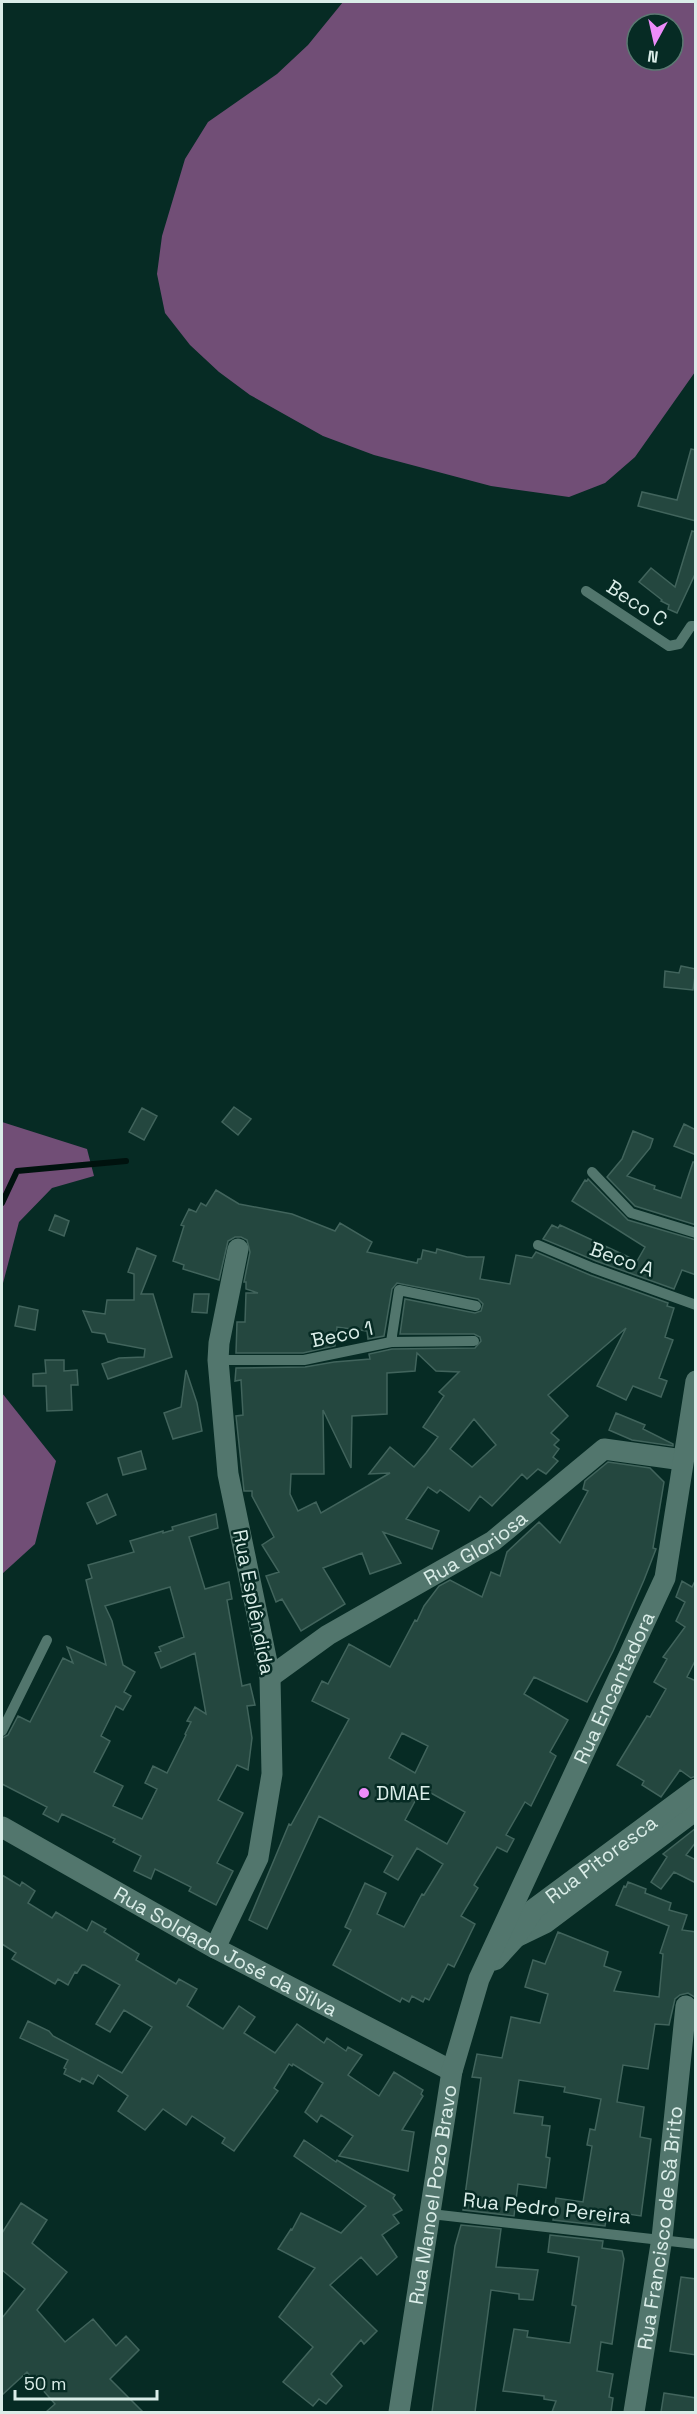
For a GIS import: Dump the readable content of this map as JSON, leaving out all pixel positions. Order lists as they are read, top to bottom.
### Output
{
  "streets": {
    "street": [
      "Rua Gloriosa",
      "Rua Esplêndida",
      "Rua Encantadora",
      "Rua Pitoresca",
      "Rua Soldado José da Silva",
      "Rua Manoel Pozo Bravo",
      "Rua Francisco de Sá Brito"
    ],
    "lane": [
      "Beco C",
      "Beco A",
      "Beco 1",
      "Rua Pedro Pereira"
    ]
  },
  "crossings": [
    ["Beco 1", "Rua Esplêndida"],
    ["Rua Gloriosa", "Rua Esplêndida"],
    ["Rua Gloriosa", "Rua Encantadora"],
    ["Rua Esplêndida", "Rua Soldado José da Silva"],
    ["Rua Encantadora", "Rua Pitoresca"],
    ["Rua Encantadora", "Rua Manoel Pozo Bravo"],
    ["Rua Pitoresca", "Rua Manoel Pozo Bravo"],
    ["Rua Soldado José da Silva", "Rua Manoel Pozo Bravo"],
    ["Rua Manoel Pozo Bravo", "Rua Pedro Pereira"],
    ["Rua Pedro Pereira", "Rua Francisco de Sá Brito"]
  ],
  "places": ["DMAE"],
  "scale_bar": "50 m",
  "north": "bottom"
}
